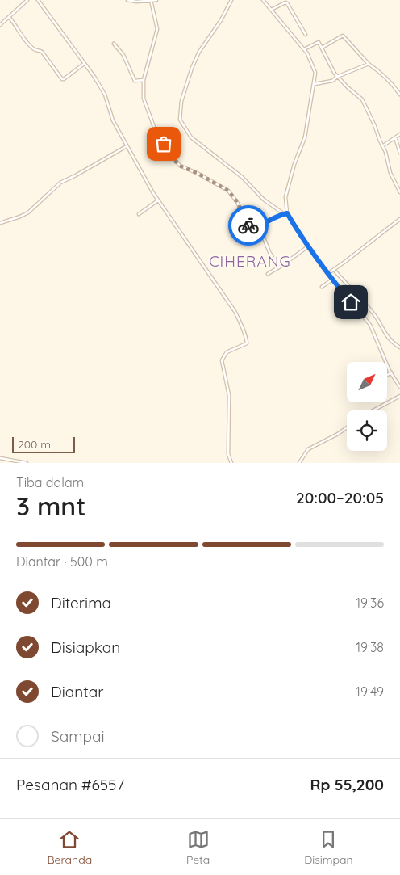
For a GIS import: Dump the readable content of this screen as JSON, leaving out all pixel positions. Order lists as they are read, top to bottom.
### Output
{
  "districts": ["CIHERANG"],
  "scale_bar": "200 m",
  "north": "top right",
  "page": {
    "scale": "200 m",
    "heading": ["3 mnt", "Tiba dalam", "20:00–20:05"],
    "panel": ["Pesanan #6557", "Rp 55,200"],
    "bar": "Diantar · 500 m",
    "list": [
      ["Diterima", "19:36"],
      ["Disiapkan", "19:38"],
      ["Diantar", "19:49"],
      "Sampai"
    ],
    "tabs": ["Beranda", "Peta", "Disimpan"]
  }
}
